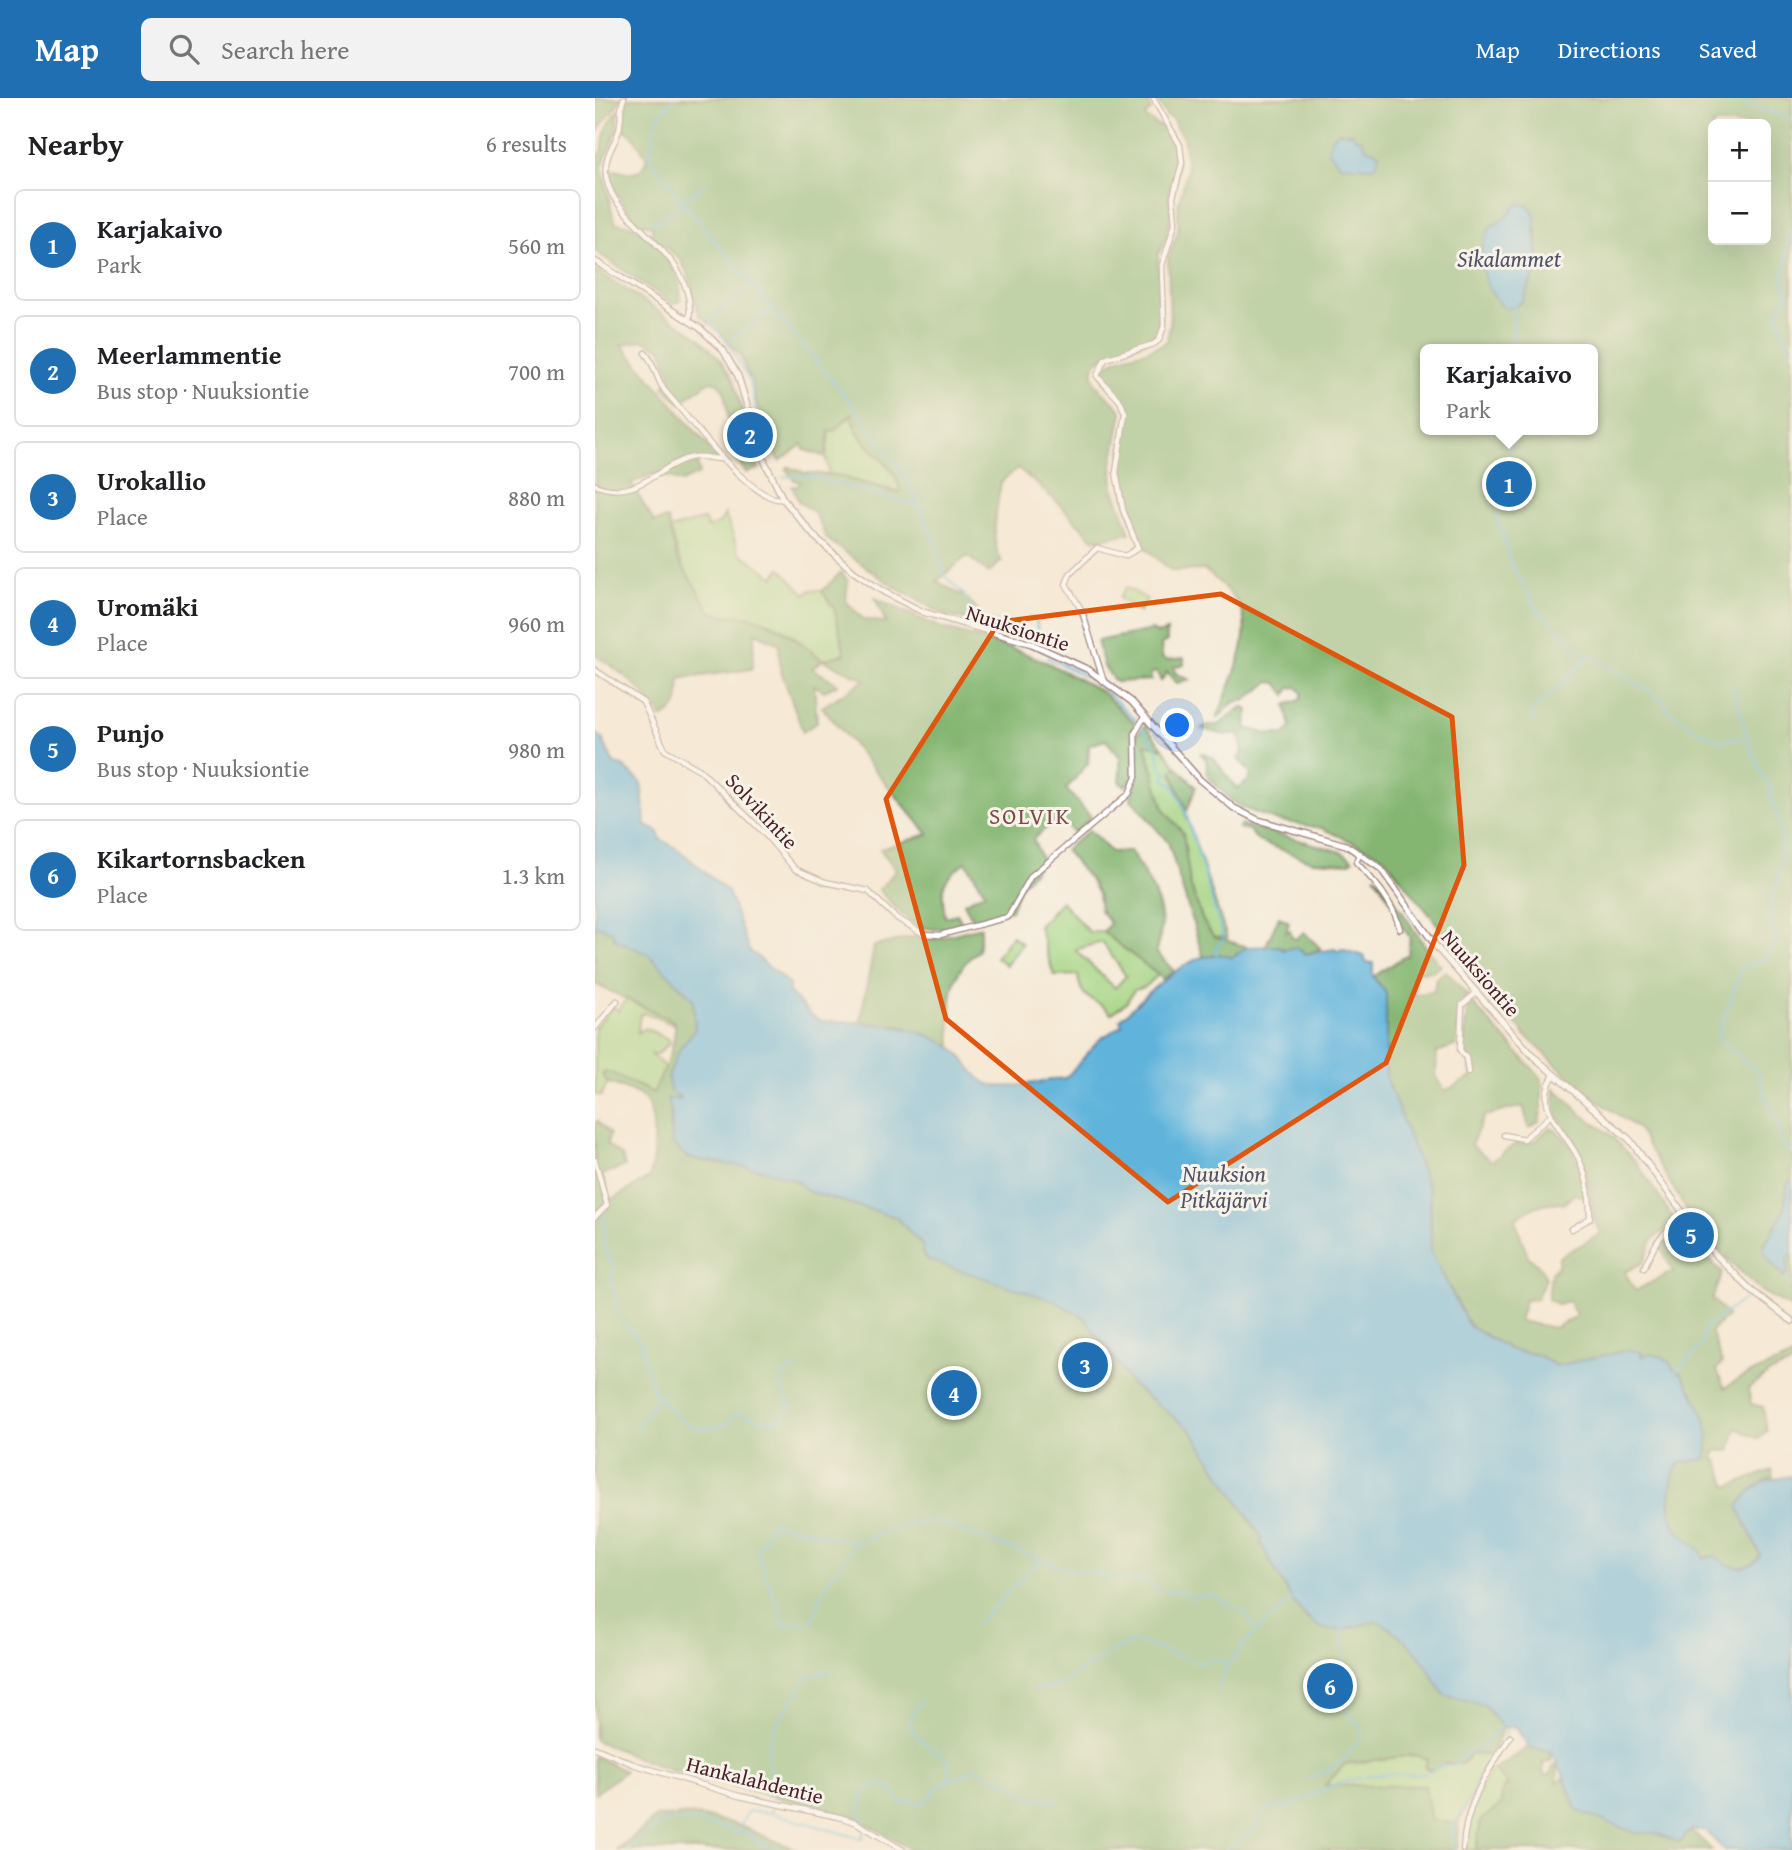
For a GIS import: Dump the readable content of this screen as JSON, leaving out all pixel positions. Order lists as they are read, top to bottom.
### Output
{
  "streets": {
    "street": ["Nuuksiontie", "Solvikintie", "Hankalahdentie"]
  },
  "crossings": [
    ["Nuuksiontie", "Solvikintie"]
  ],
  "districts": ["SOLVIK"],
  "water": ["Sikalammet", "Nuuksion Pitkäjärvi"],
  "page": {
    "header": "Map",
    "search": "Search here",
    "nav": ["Map", "Directions", "Saved"],
    "heading": ["Nearby", "6 results"],
    "map_buttons": ["+", "−"],
    "list": [
      {
        "mark": "1",
        "name": "Karjakaivo",
        "note": "Park",
        "value": "560 m"
      },
      {
        "mark": "2",
        "name": "Meerlammentie",
        "note": "Bus stop · Nuuksiontie",
        "value": "700 m"
      },
      {
        "mark": "3",
        "name": "Urokallio",
        "note": "Place",
        "value": "880 m"
      },
      {
        "mark": "4",
        "name": "Uromäki",
        "note": "Place",
        "value": "960 m"
      },
      {
        "mark": "5",
        "name": "Punjo",
        "note": "Bus stop · Nuuksiontie",
        "value": "980 m"
      },
      {
        "mark": "6",
        "name": "Kikartornsbacken",
        "note": "Place",
        "value": "1.3 km"
      }
    ],
    "popup": ["Karjakaivo", "Park"],
    "pins": [
      "2",
      "1",
      "5",
      "3",
      "4",
      "6"
    ]
  }
}
